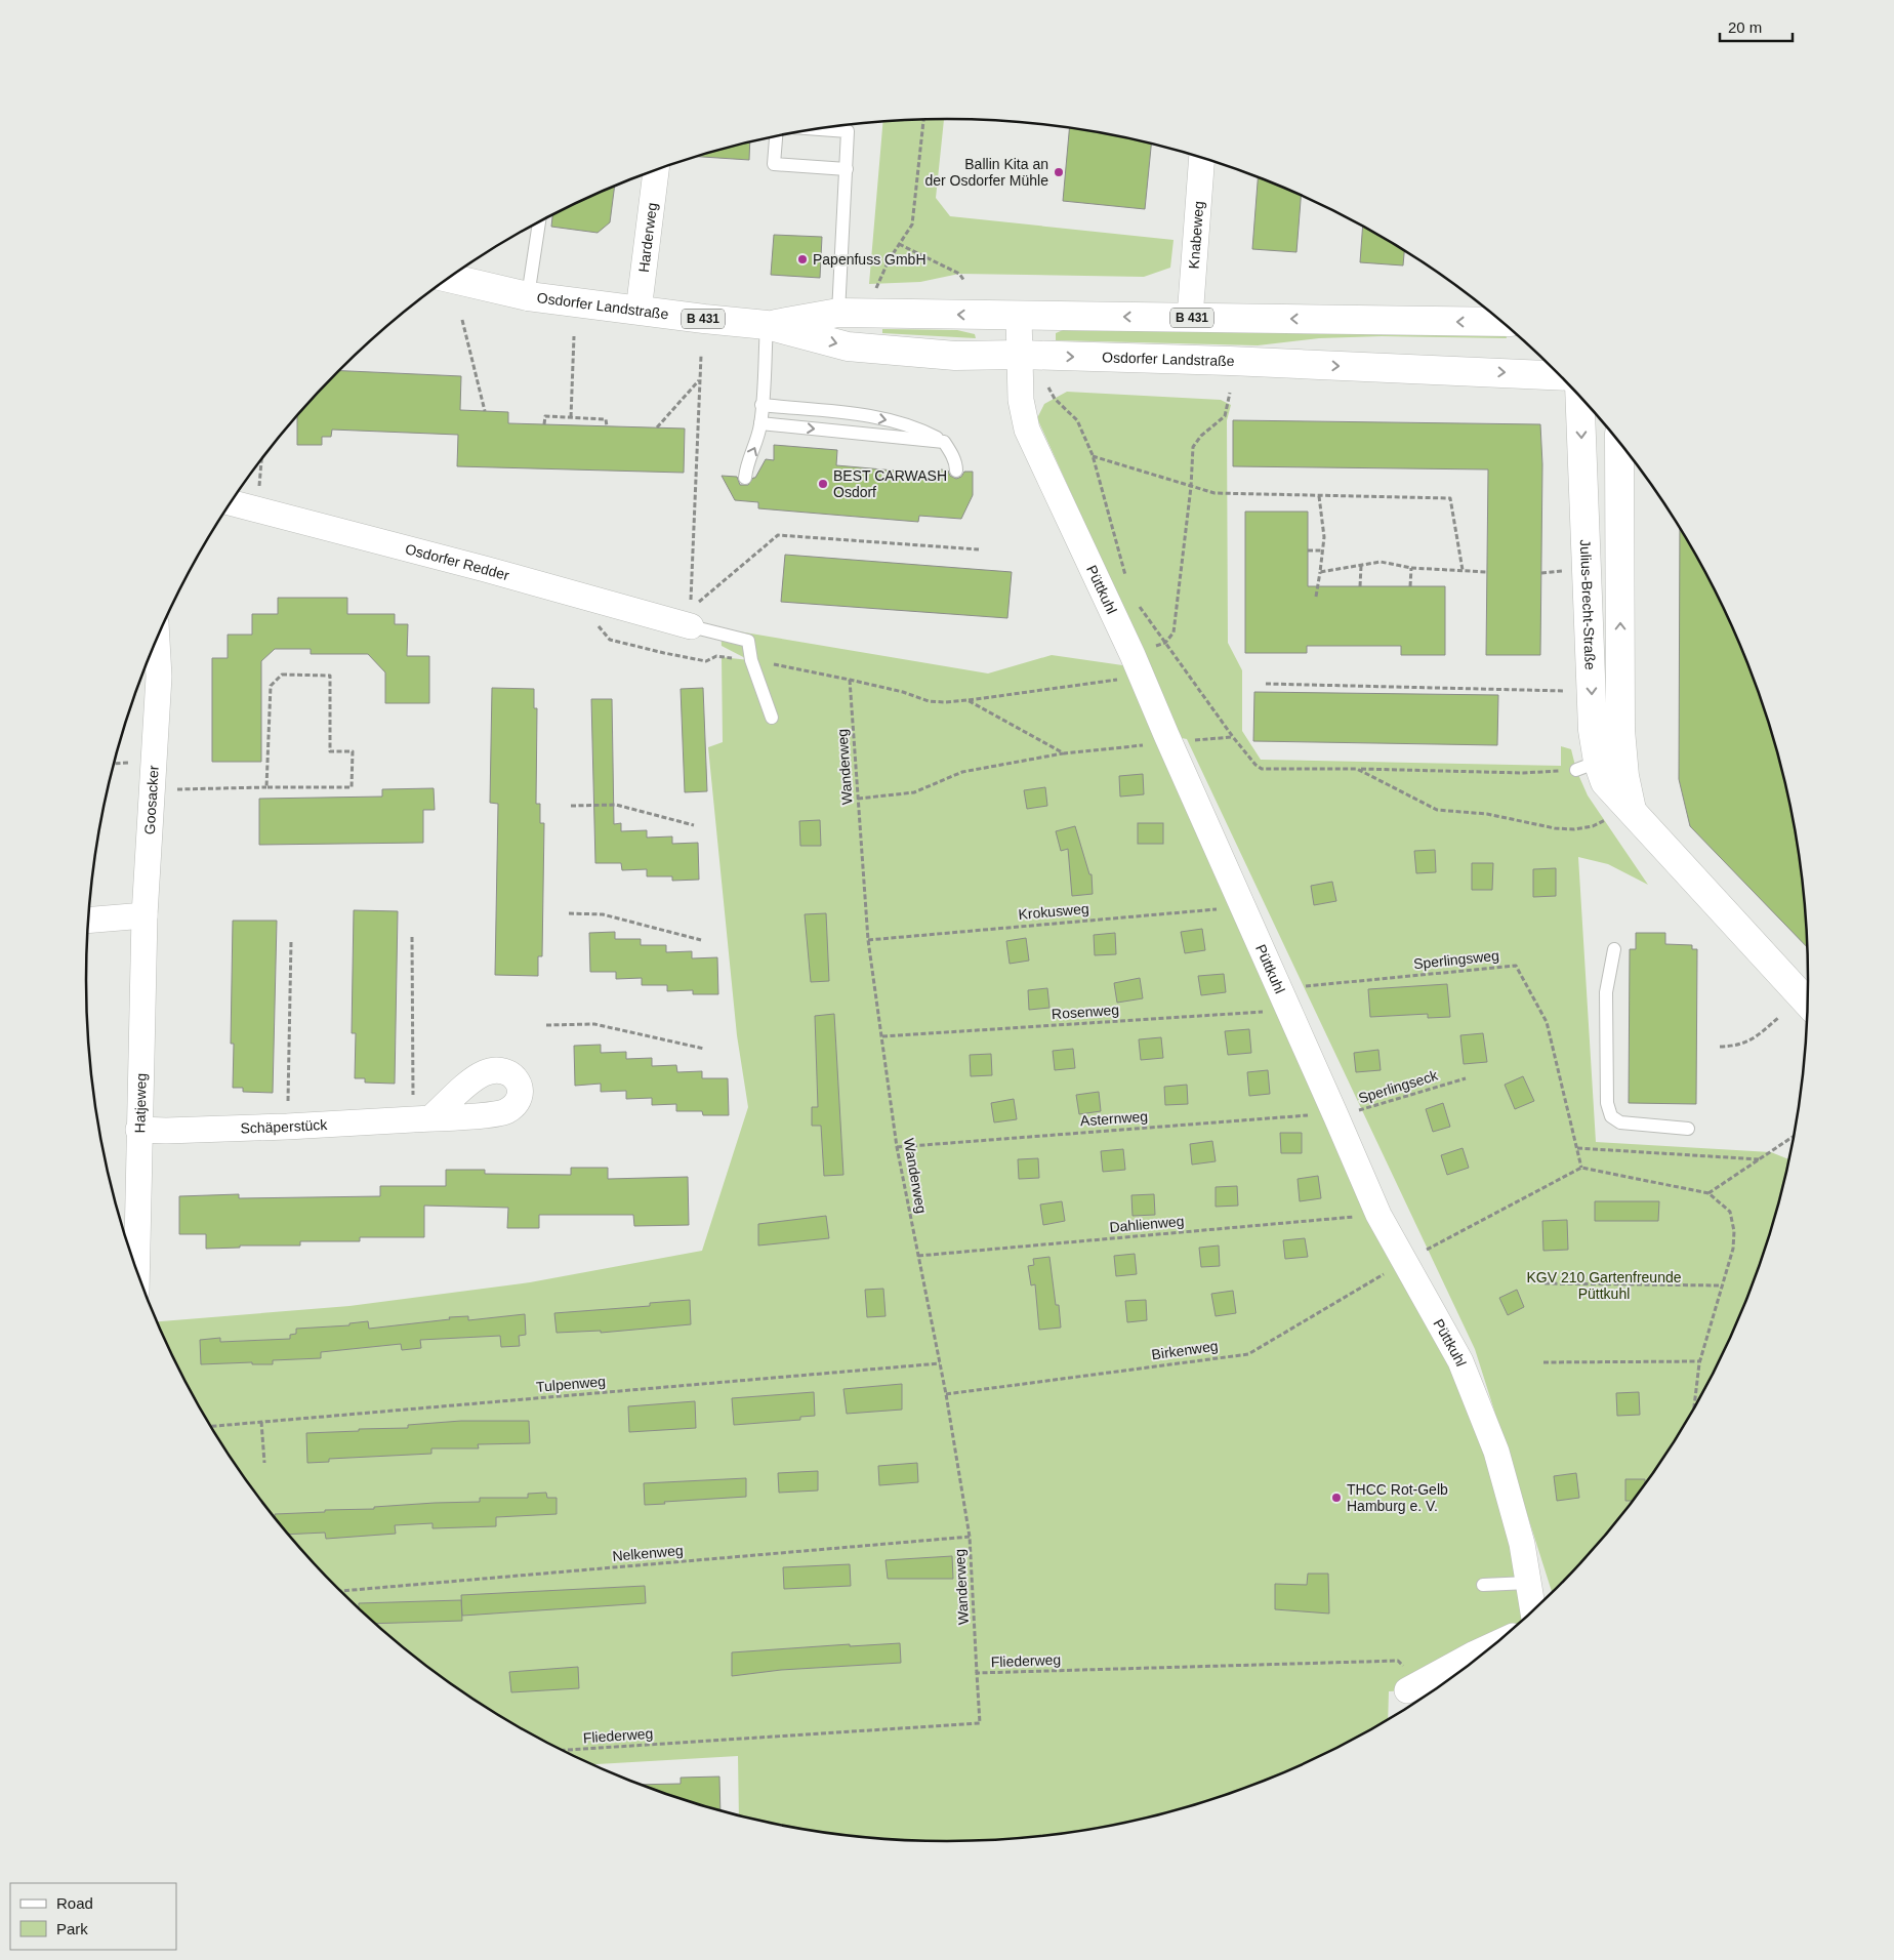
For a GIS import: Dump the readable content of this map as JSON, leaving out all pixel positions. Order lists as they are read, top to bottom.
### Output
{
  "streets": {
    "main road": ["Osdorfer Landstraße", "B 431", "Julius-Brecht-Straße"],
    "street": [
      "Knabeweg",
      "Harderweg",
      "Osdorfer Redder",
      "Püttkuhl",
      "Goosacker",
      "Hatjeweg",
      "Schäperstück"
    ],
    "path": [
      "Wanderweg",
      "Krokusweg",
      "Sperlingsweg",
      "Rosenweg",
      "Sperlingseck",
      "Asternweg",
      "Dahlienweg",
      "Birkenweg",
      "Tulpenweg",
      "Nelkenweg",
      "Fliederweg"
    ]
  },
  "crossings": [
    ["Knabeweg", "Osdorfer Landstraße"],
    ["Harderweg", "Osdorfer Landstraße"],
    ["Osdorfer Landstraße", "Püttkuhl"],
    ["Püttkuhl", "Krokusweg"],
    ["Püttkuhl", "Sperlingsweg"],
    ["Püttkuhl", "Rosenweg"],
    ["Püttkuhl", "Sperlingseck"],
    ["Püttkuhl", "Asternweg"],
    ["Püttkuhl", "Dahlienweg"],
    ["Püttkuhl", "Birkenweg"],
    ["Wanderweg", "Krokusweg"],
    ["Wanderweg", "Rosenweg"],
    ["Wanderweg", "Asternweg"],
    ["Wanderweg", "Dahlienweg"],
    ["Wanderweg", "Birkenweg"],
    ["Wanderweg", "Tulpenweg"],
    ["Wanderweg", "Nelkenweg"],
    ["Wanderweg", "Fliederweg"],
    ["Goosacker", "Hatjeweg"],
    ["Sperlingsweg", "Rosenweg"],
    ["Sperlingsweg", "Birkenweg"],
    ["Sperlingseck", "Asternweg"],
    ["Hatjeweg", "Schäperstück"]
  ],
  "parks": ["KGV 210 Gartenfreunde Püttkuhl"],
  "places": [
    "Ballin Kita an der Osdorfer Mühle",
    "Papenfuss GmbH",
    "BEST CARWASH Osdorf",
    "THCC Rot-Gelb Hamburg e. V."
  ],
  "legend": ["Road", "Park"],
  "scale_bar": "20 m"
}
